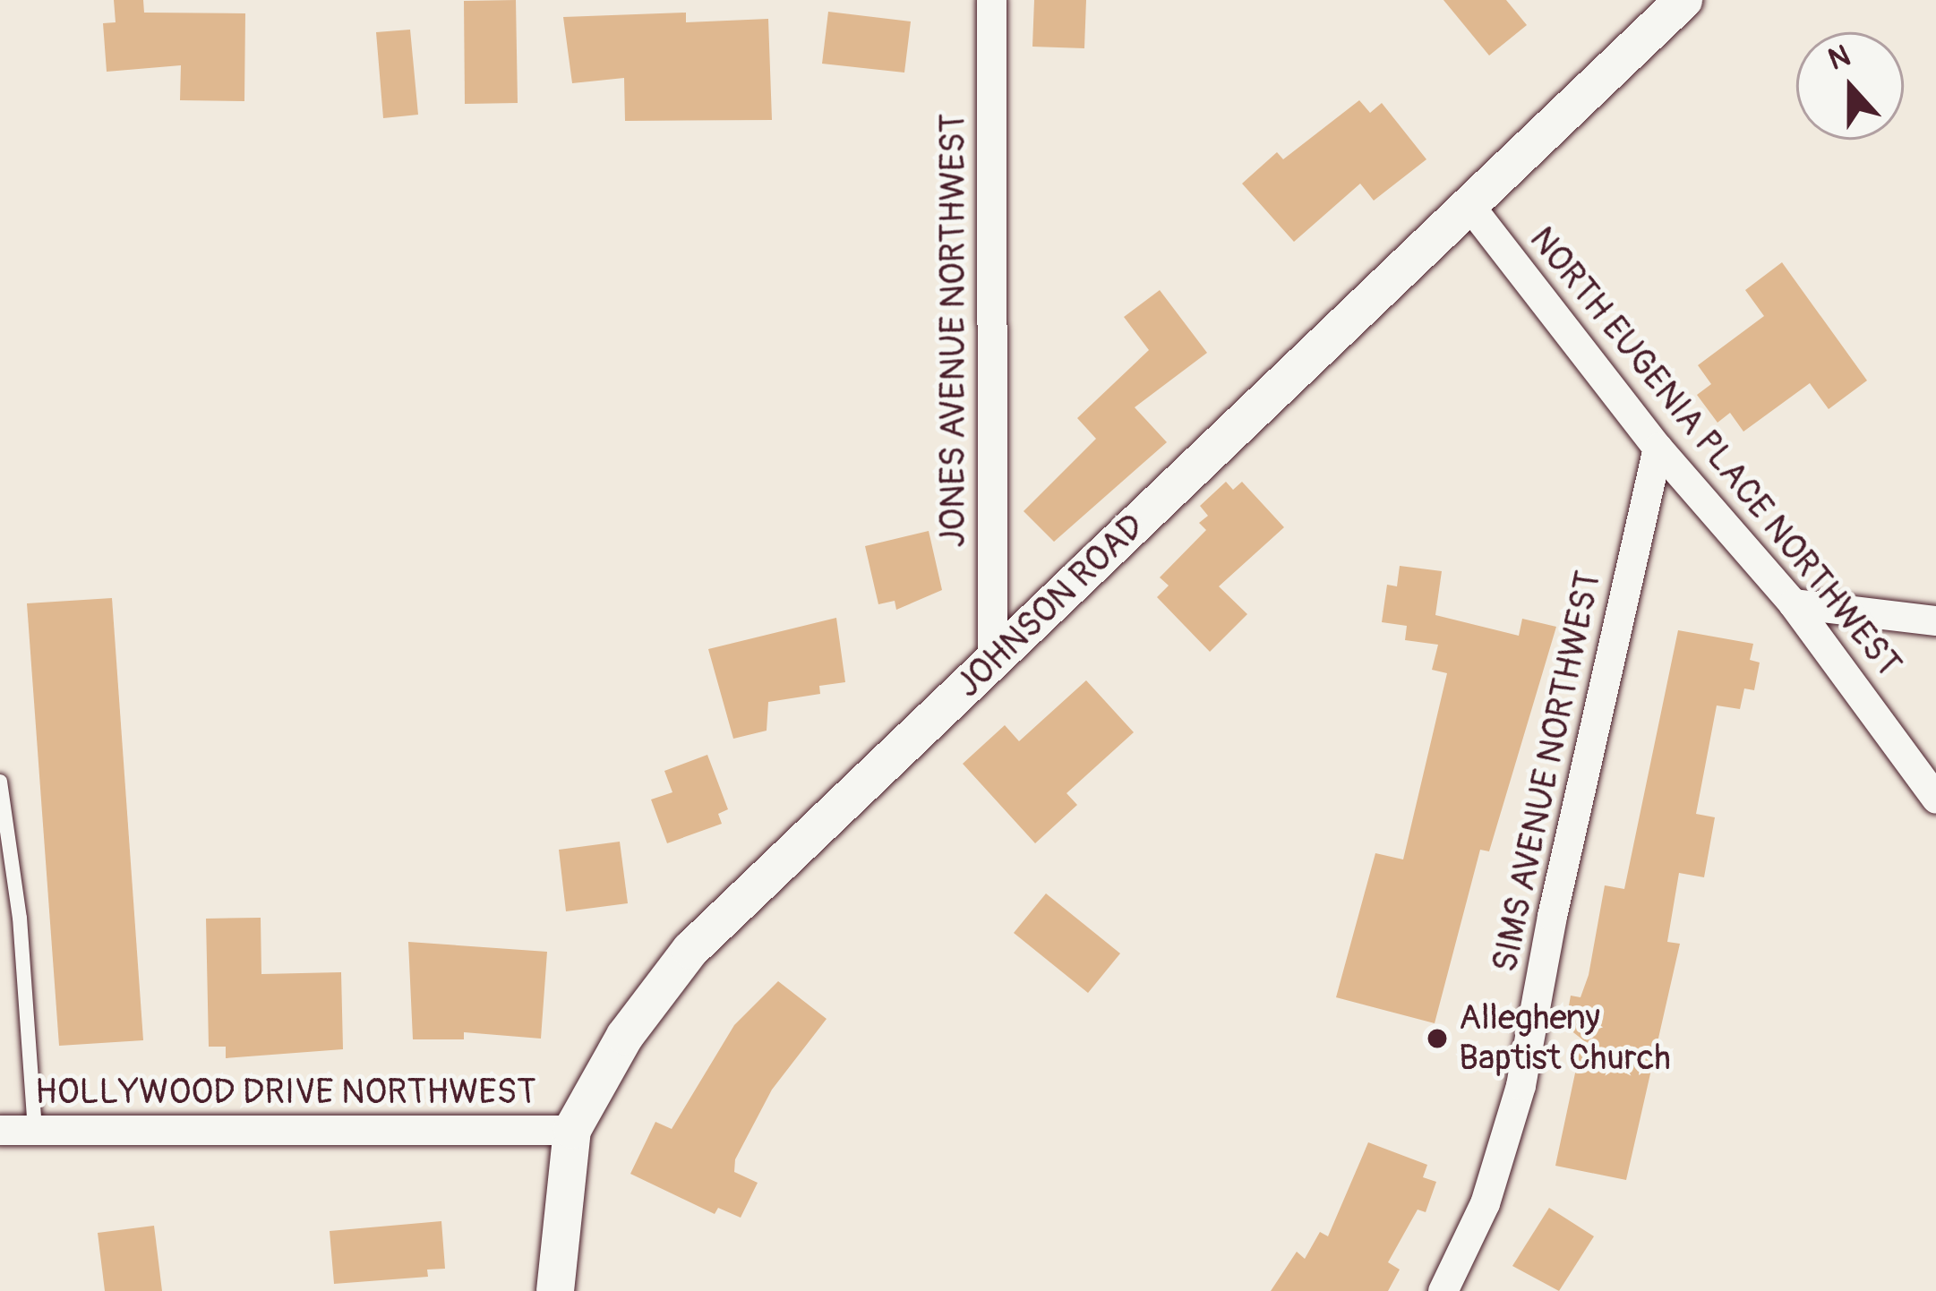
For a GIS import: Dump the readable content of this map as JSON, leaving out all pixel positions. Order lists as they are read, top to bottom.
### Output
{
  "streets": {
    "street": [
      "JONES AVENUE NORTHWEST",
      "NORTH EUGENIA PLACE NORTHWEST",
      "JOHNSON ROAD",
      "SIMS AVENUE NORTHWEST",
      "HOLLYWOOD DRIVE NORTHWEST"
    ]
  },
  "crossings": [
    ["JONES AVENUE NORTHWEST", "JOHNSON ROAD"],
    ["NORTH EUGENIA PLACE NORTHWEST", "JOHNSON ROAD"],
    ["NORTH EUGENIA PLACE NORTHWEST", "SIMS AVENUE NORTHWEST"],
    ["JOHNSON ROAD", "HOLLYWOOD DRIVE NORTHWEST"]
  ],
  "places": ["Allegheny Baptist Church"],
  "north": "top"
}
